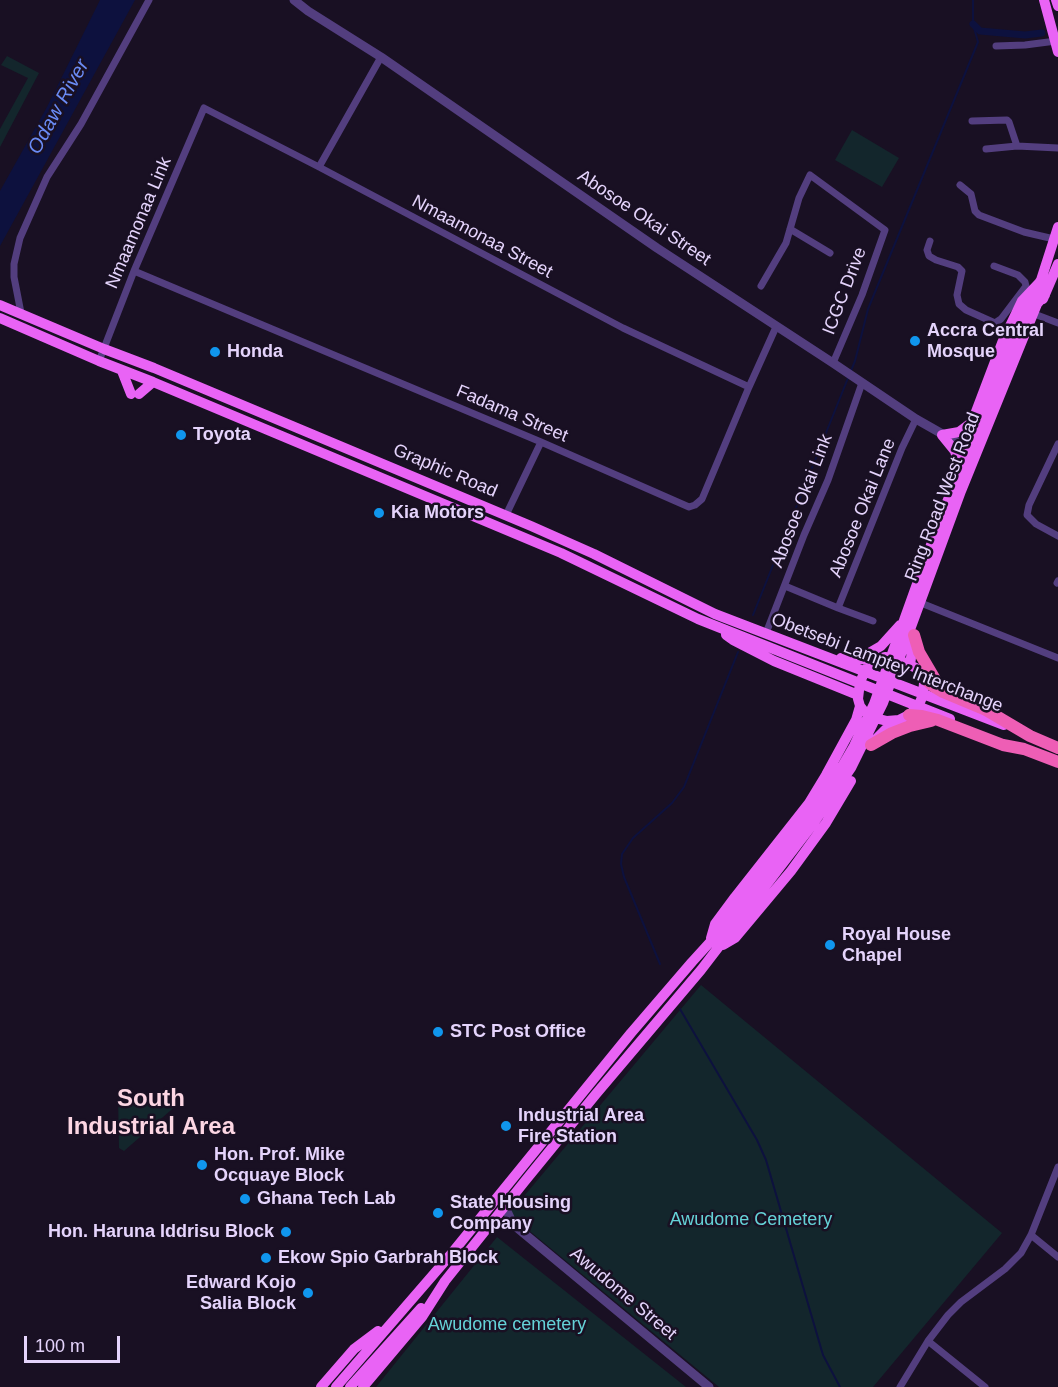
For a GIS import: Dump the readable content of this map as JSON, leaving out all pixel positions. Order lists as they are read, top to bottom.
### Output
{
  "streets": {
    "main road": ["Graphic Road", "Ring Road West Road", "Obetsebi Lamptey Interchange"],
    "street": [
      "Abosoe Okai Street",
      "Nmaamonaa Link",
      "Nmaamonaa Street",
      "ICGC Drive",
      "Fadama Street",
      "Abosoe Okai Link",
      "Abosoe Okai Lane",
      "Awudome Street"
    ]
  },
  "crossings": [
    ["Abosoe Okai Street", "ICGC Drive"],
    ["Abosoe Okai Street", "Fadama Street"],
    ["Abosoe Okai Street", "Ring Road West Road"],
    ["Abosoe Okai Street", "Abosoe Okai Link"],
    ["Abosoe Okai Street", "Abosoe Okai Lane"],
    ["Nmaamonaa Link", "Nmaamonaa Street"],
    ["Nmaamonaa Link", "Fadama Street"],
    ["Nmaamonaa Link", "Graphic Road"],
    ["Nmaamonaa Street", "Fadama Street"],
    ["Graphic Road", "Ring Road West Road"],
    ["Graphic Road", "Abosoe Okai Link"],
    ["Graphic Road", "Obetsebi Lamptey Interchange"]
  ],
  "districts": ["South Industrial Area"],
  "water": ["Odaw River"],
  "parks": ["Awudome Cemetery", "Awudome cemetery"],
  "places": [
    "Accra Central Mosque",
    "Honda",
    "Toyota",
    "Kia Motors",
    "Royal House Chapel",
    "STC Post Office",
    "Industrial Area Fire Station",
    "Hon. Prof. Mike Ocquaye Block",
    "Ghana Tech Lab",
    "State Housing Company",
    "Hon. Haruna Iddrisu Block",
    "Ekow Spio Garbrah Block",
    "Edward Kojo Salia Block"
  ],
  "scale_bar": "100 m"
}
